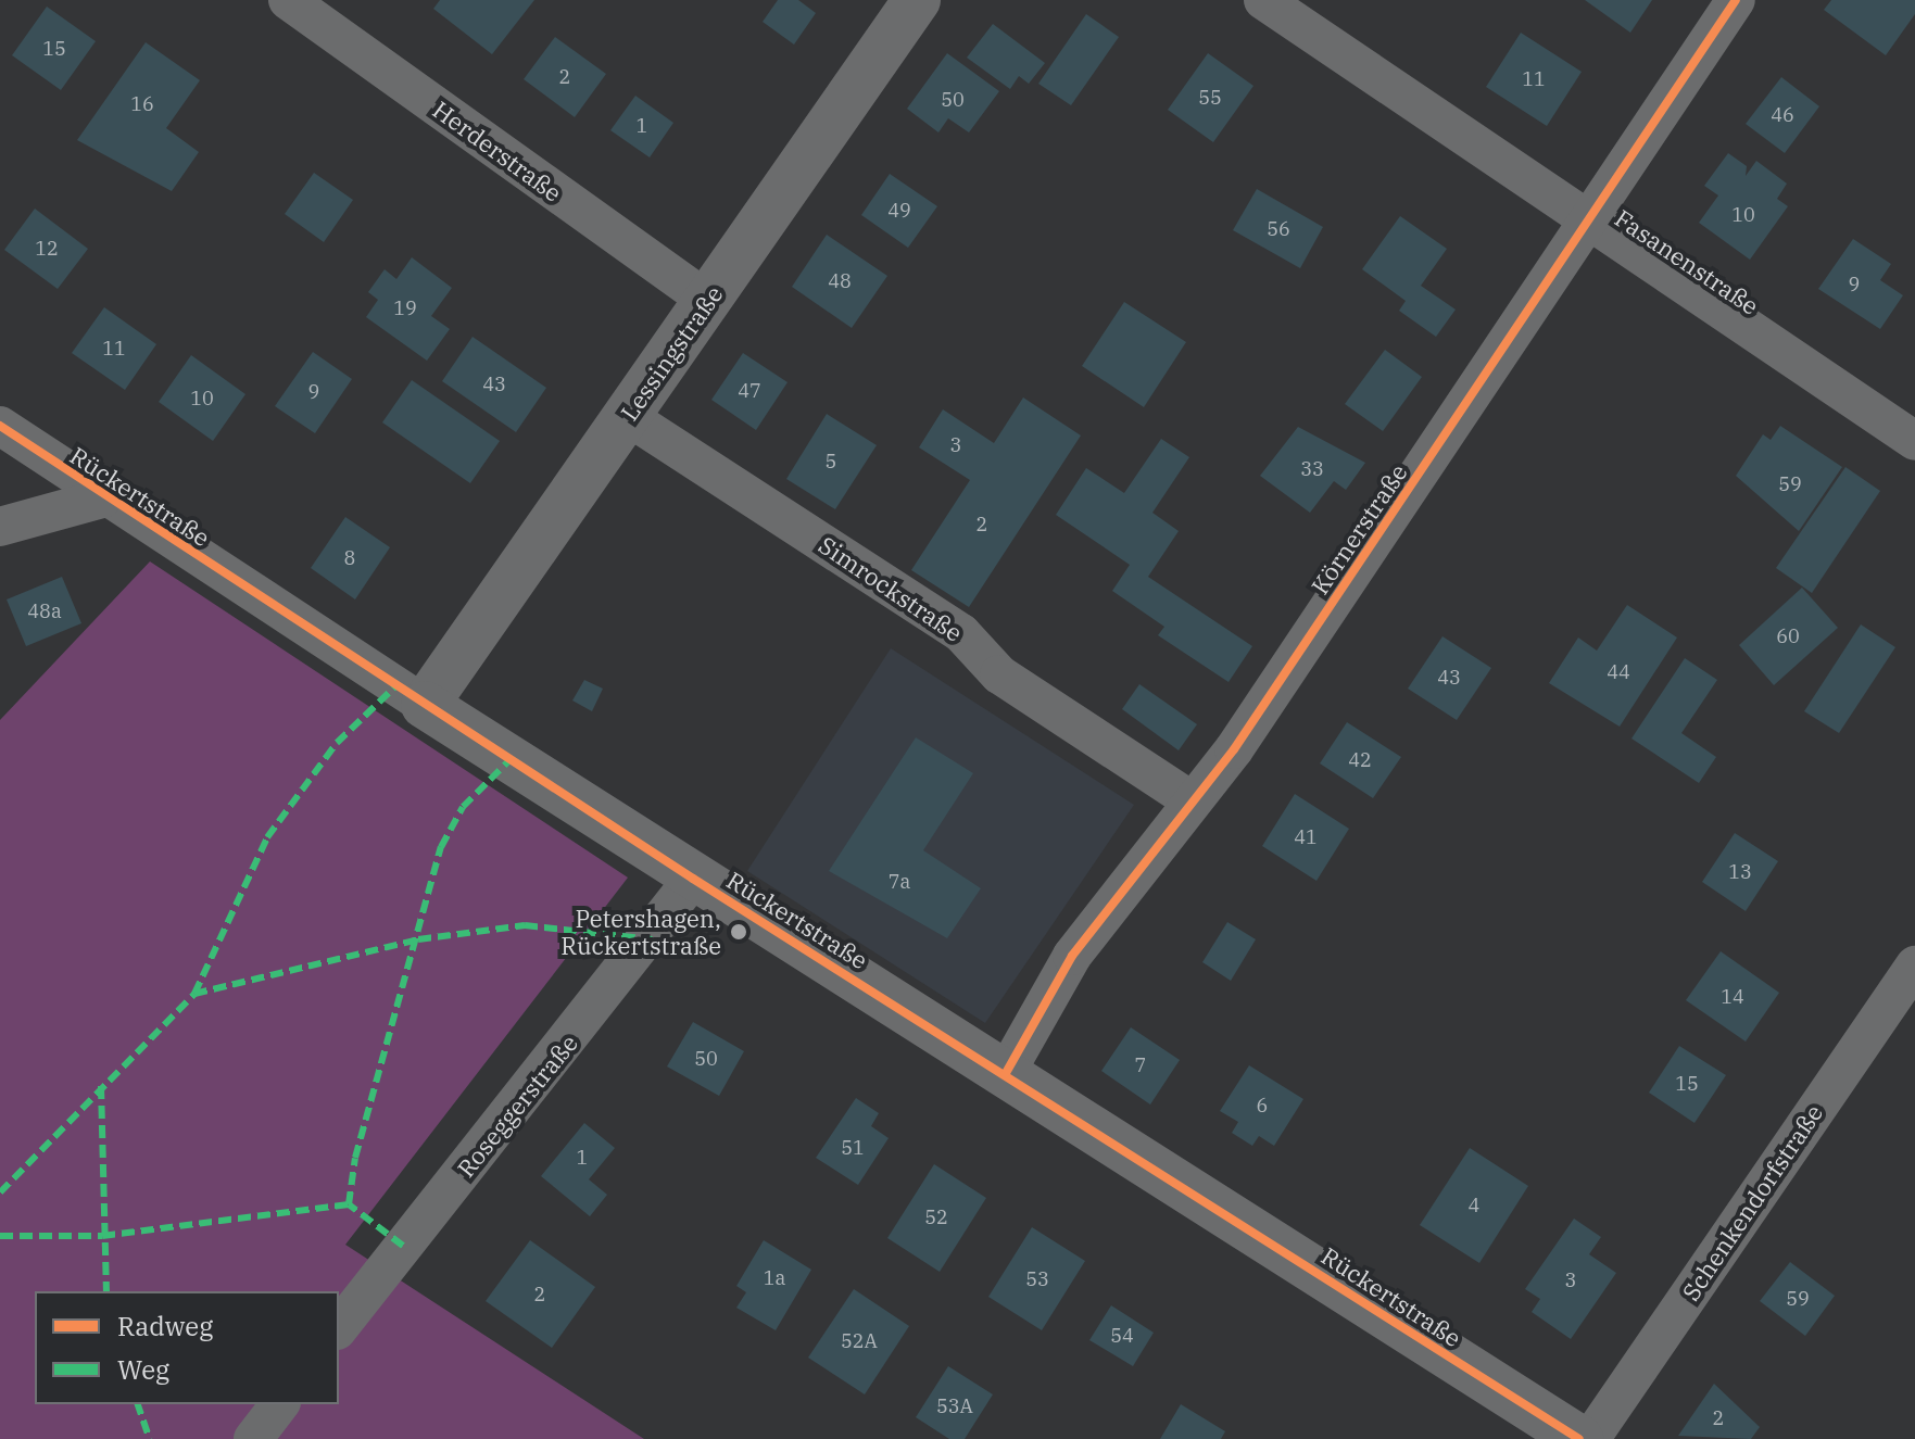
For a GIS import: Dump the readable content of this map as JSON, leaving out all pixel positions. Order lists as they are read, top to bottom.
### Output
{
  "streets": {
    "street": [
      "Herderstraße",
      "Fasanenstraße",
      "Lessingstraße",
      "Rückertstraße",
      "Körnerstraße",
      "Simrockstraße",
      "Roseggerstraße",
      "Schenkendorfstraße"
    ]
  },
  "crossings": [
    ["Herderstraße", "Lessingstraße"],
    ["Fasanenstraße", "Körnerstraße"],
    ["Lessingstraße", "Rückertstraße"],
    ["Lessingstraße", "Simrockstraße"],
    ["Rückertstraße", "Körnerstraße"],
    ["Rückertstraße", "Roseggerstraße"],
    ["Körnerstraße", "Simrockstraße"]
  ],
  "places": ["Petershagen, Rückertstraße"],
  "house_numbers": [
    "15",
    "2",
    "11",
    "55",
    "50",
    "16",
    "46",
    "1",
    "49",
    "10",
    "56",
    "12",
    "48",
    "9",
    "19",
    "11",
    "43",
    "47",
    "9",
    "10",
    "3",
    "5",
    "33",
    "59",
    "2",
    "8",
    "48a",
    "60",
    "44",
    "43",
    "42",
    "41",
    "13",
    "7a",
    "14",
    "50",
    "7",
    "15",
    "6",
    "51",
    "1",
    "4",
    "52",
    "1a",
    "53",
    "3",
    "2",
    "59",
    "54",
    "52A",
    "53A",
    "2"
  ],
  "legend": ["Radweg", "Weg"]
}
